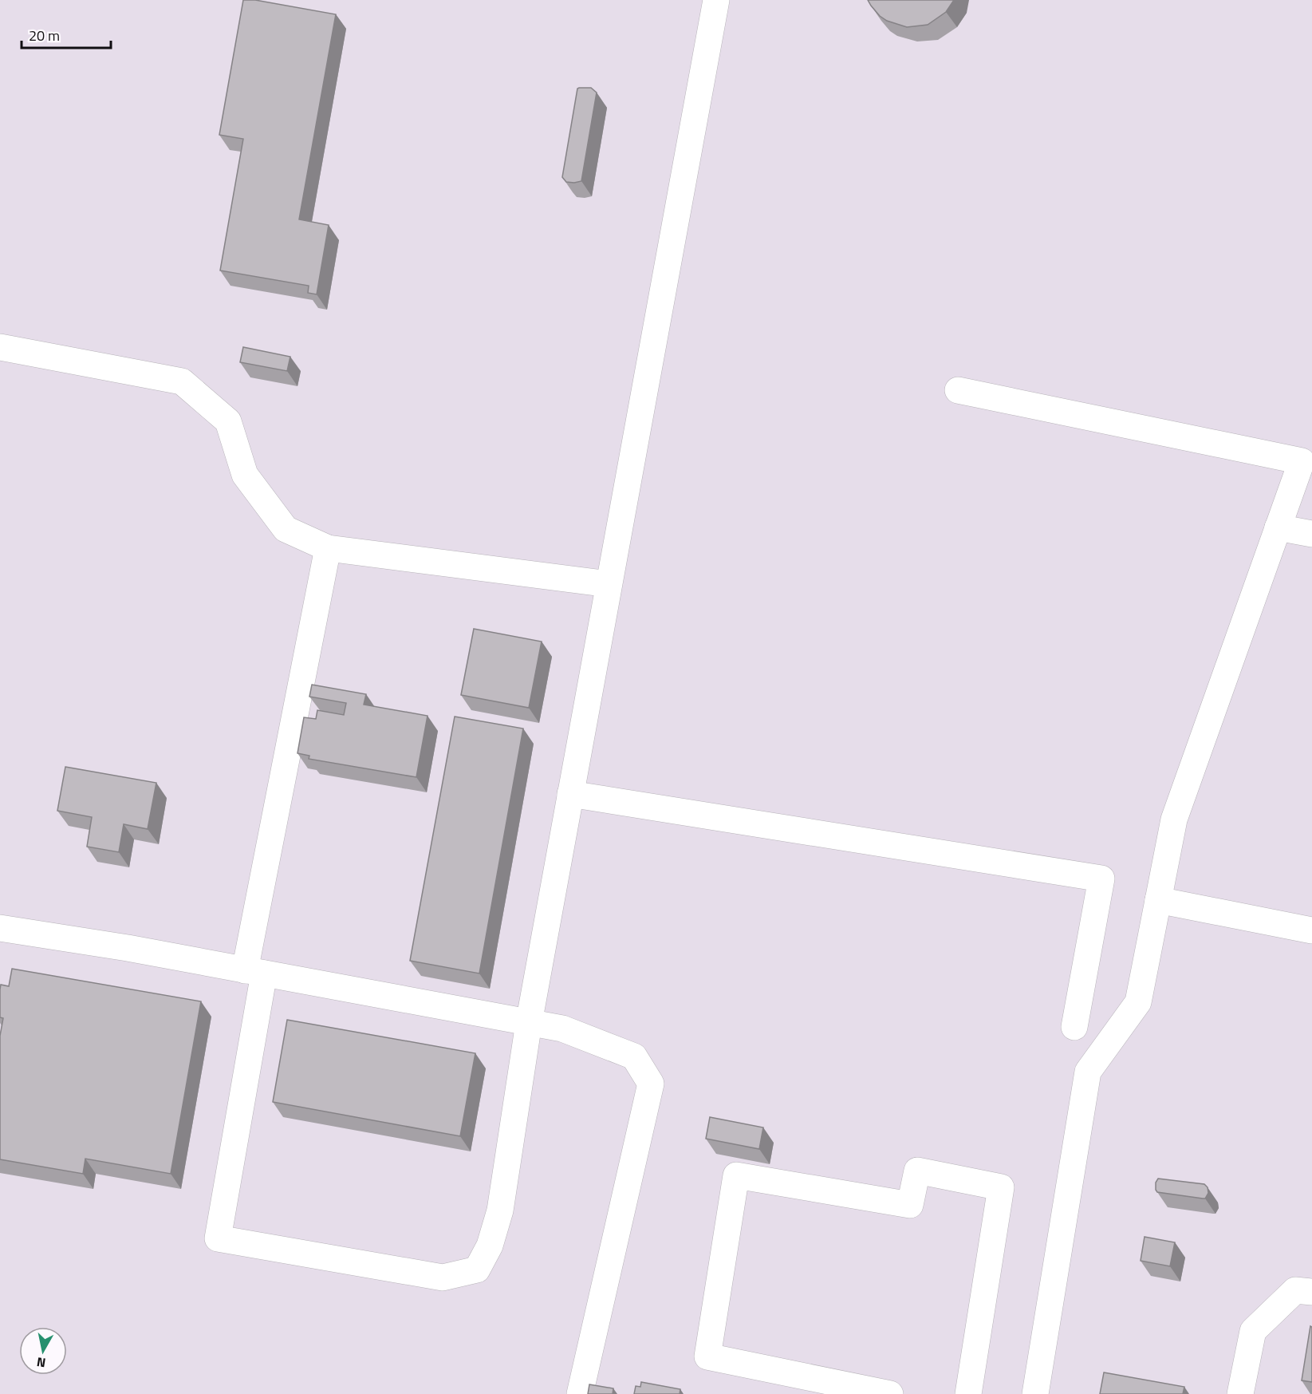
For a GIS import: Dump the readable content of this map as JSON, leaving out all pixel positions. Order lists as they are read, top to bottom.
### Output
{
  "scale_bar": "20 m",
  "north": "bottom"
}
